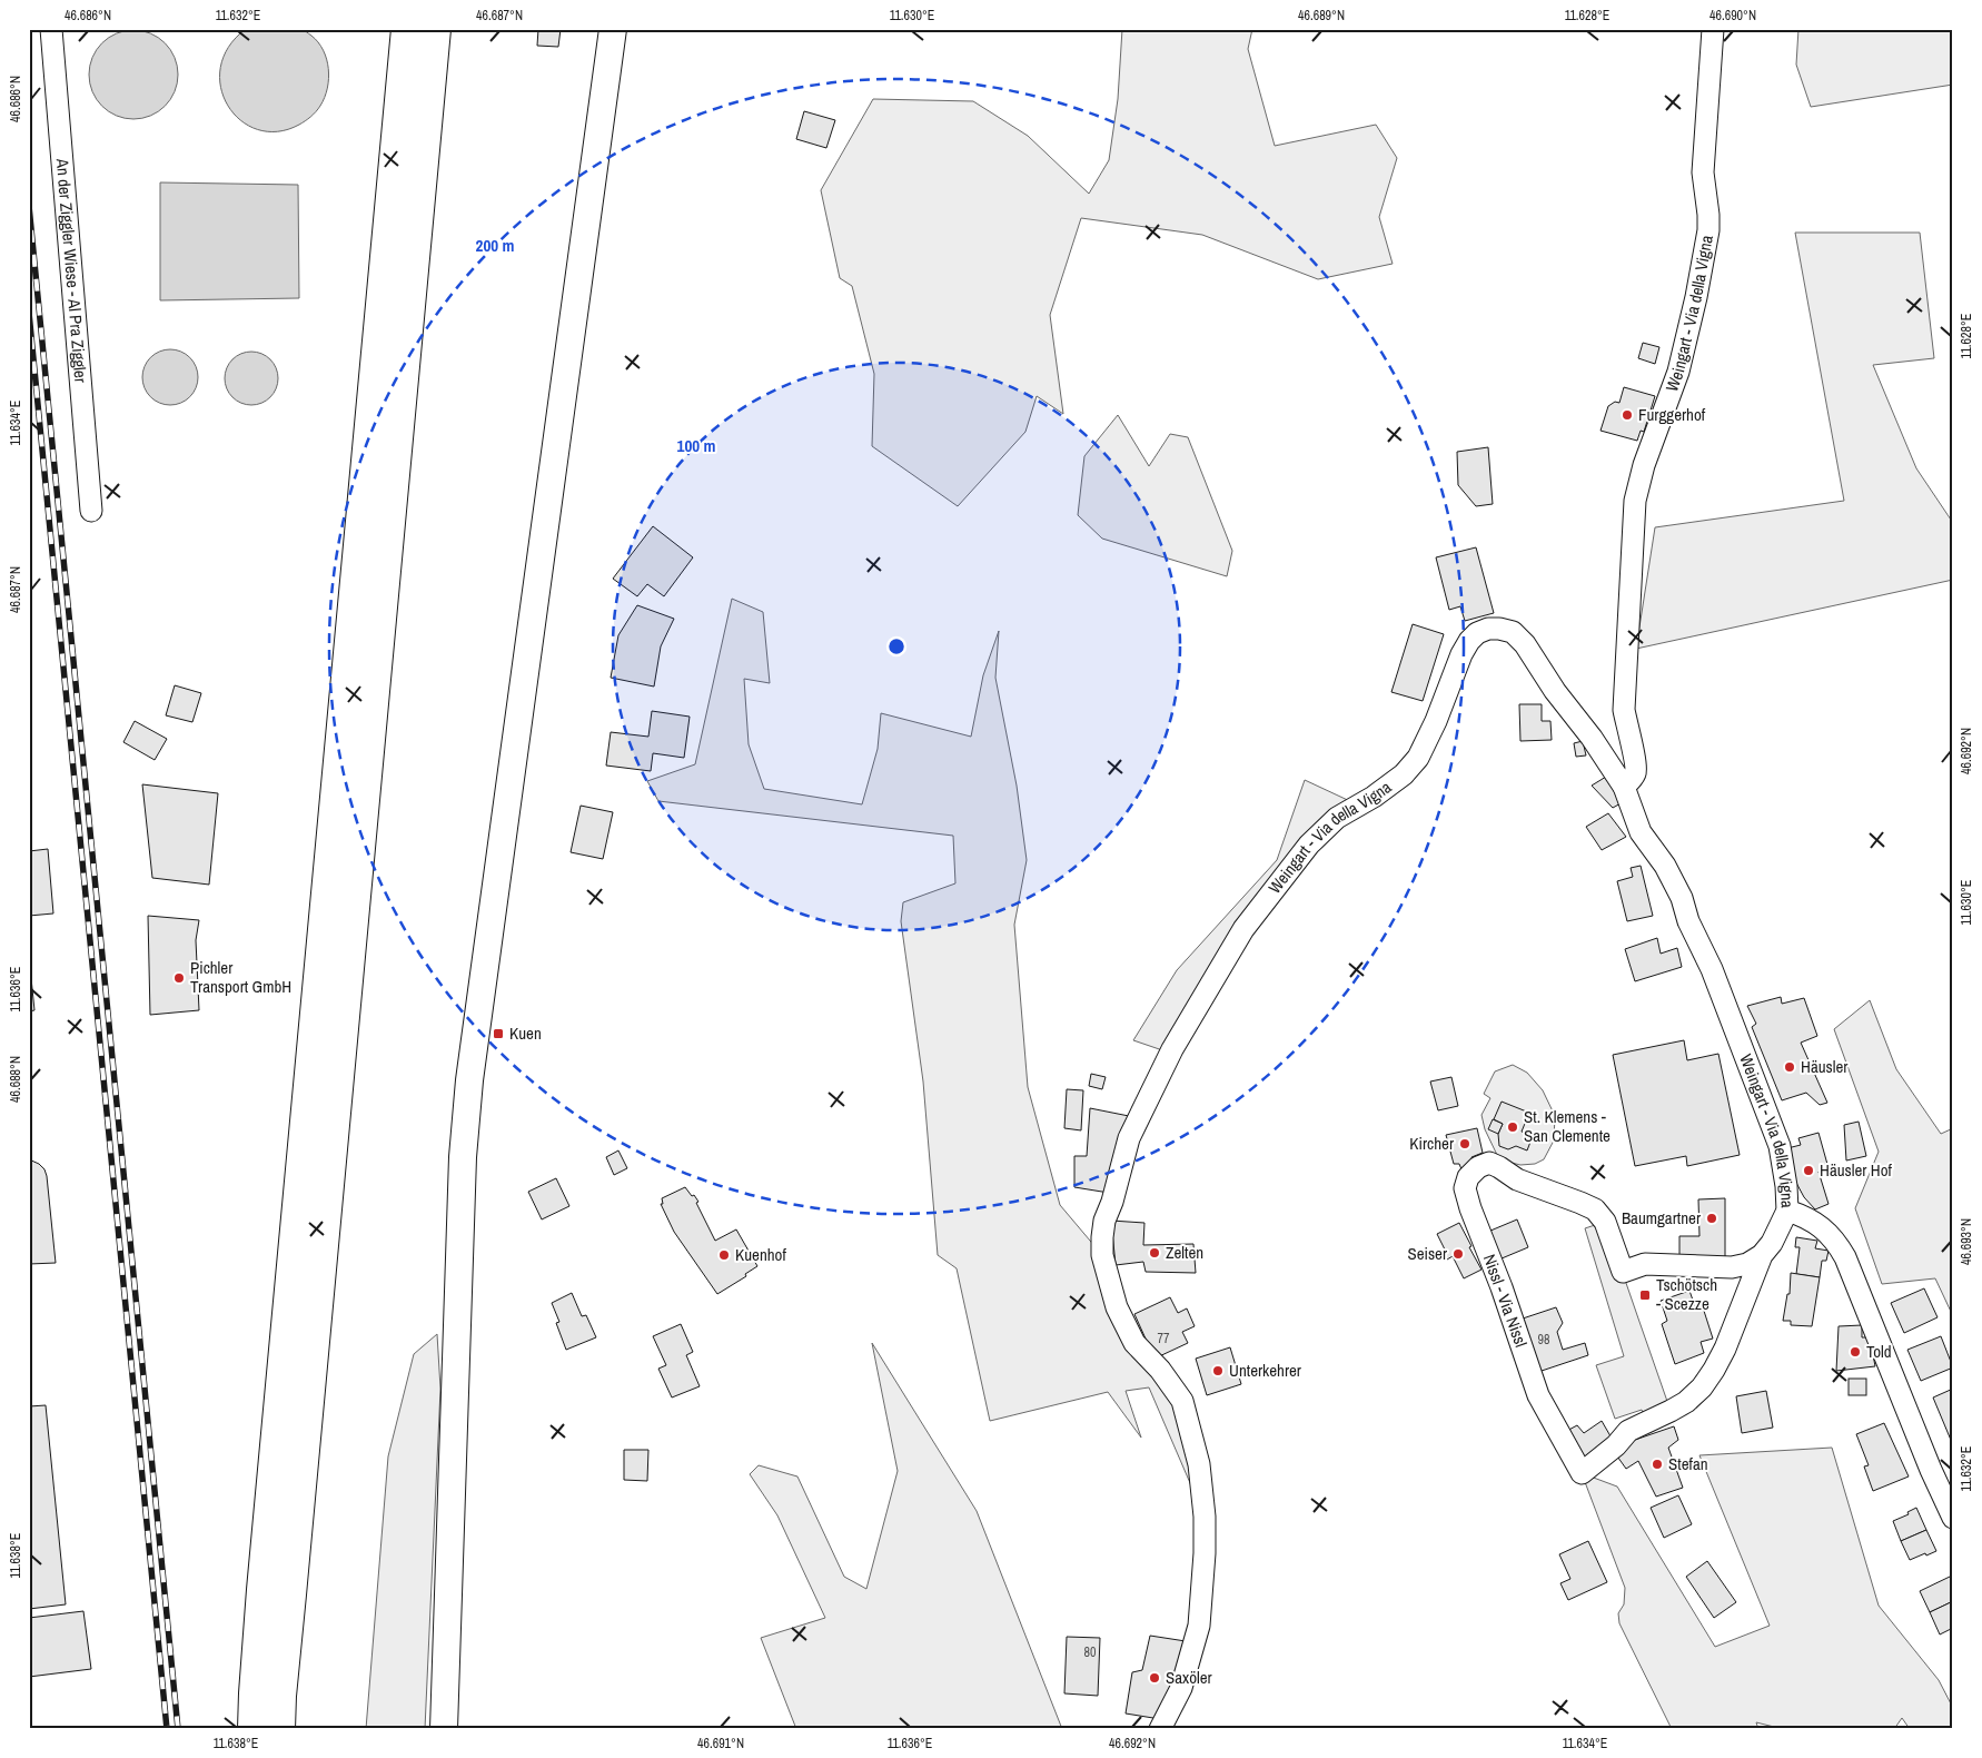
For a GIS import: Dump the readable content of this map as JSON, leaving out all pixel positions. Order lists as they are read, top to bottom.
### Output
{
  "streets": {
    "street": ["An der Ziggler Wiese - Al Pra Ziggler", "Weingart - Via della Vigna", "Nissl - Via Nissl"]
  },
  "crossings": [
    ["Weingart - Via della Vigna", "Nissl - Via Nissl"]
  ],
  "places": {
    "other": [
      "Furggerhof",
      "Pichler Transport GmbH",
      "Häusler",
      "St. Klemens - San Clemente",
      "Kircher",
      "Häusler Hof",
      "Baumgartner",
      "Zelten",
      "Seiser",
      "Kuenhof",
      "Told",
      "Unterkehrer",
      "Stefan",
      "Saxöler"
    ],
    "transit": ["Kuen", "Tschötsch - Scezze"]
  },
  "house_numbers": ["77", "98", "80"],
  "coordinates": [
    "46.686°N",
    "11.632°E",
    "46.687°N",
    "11.630°E",
    "46.689°N",
    "11.628°E",
    "46.690°N",
    "11.634°E",
    "46.692°N",
    "11.636°E",
    "46.688°N",
    "46.693°N",
    "11.638°E",
    "46.691°N"
  ],
  "rings": ["200 m", "100 m"]
}
